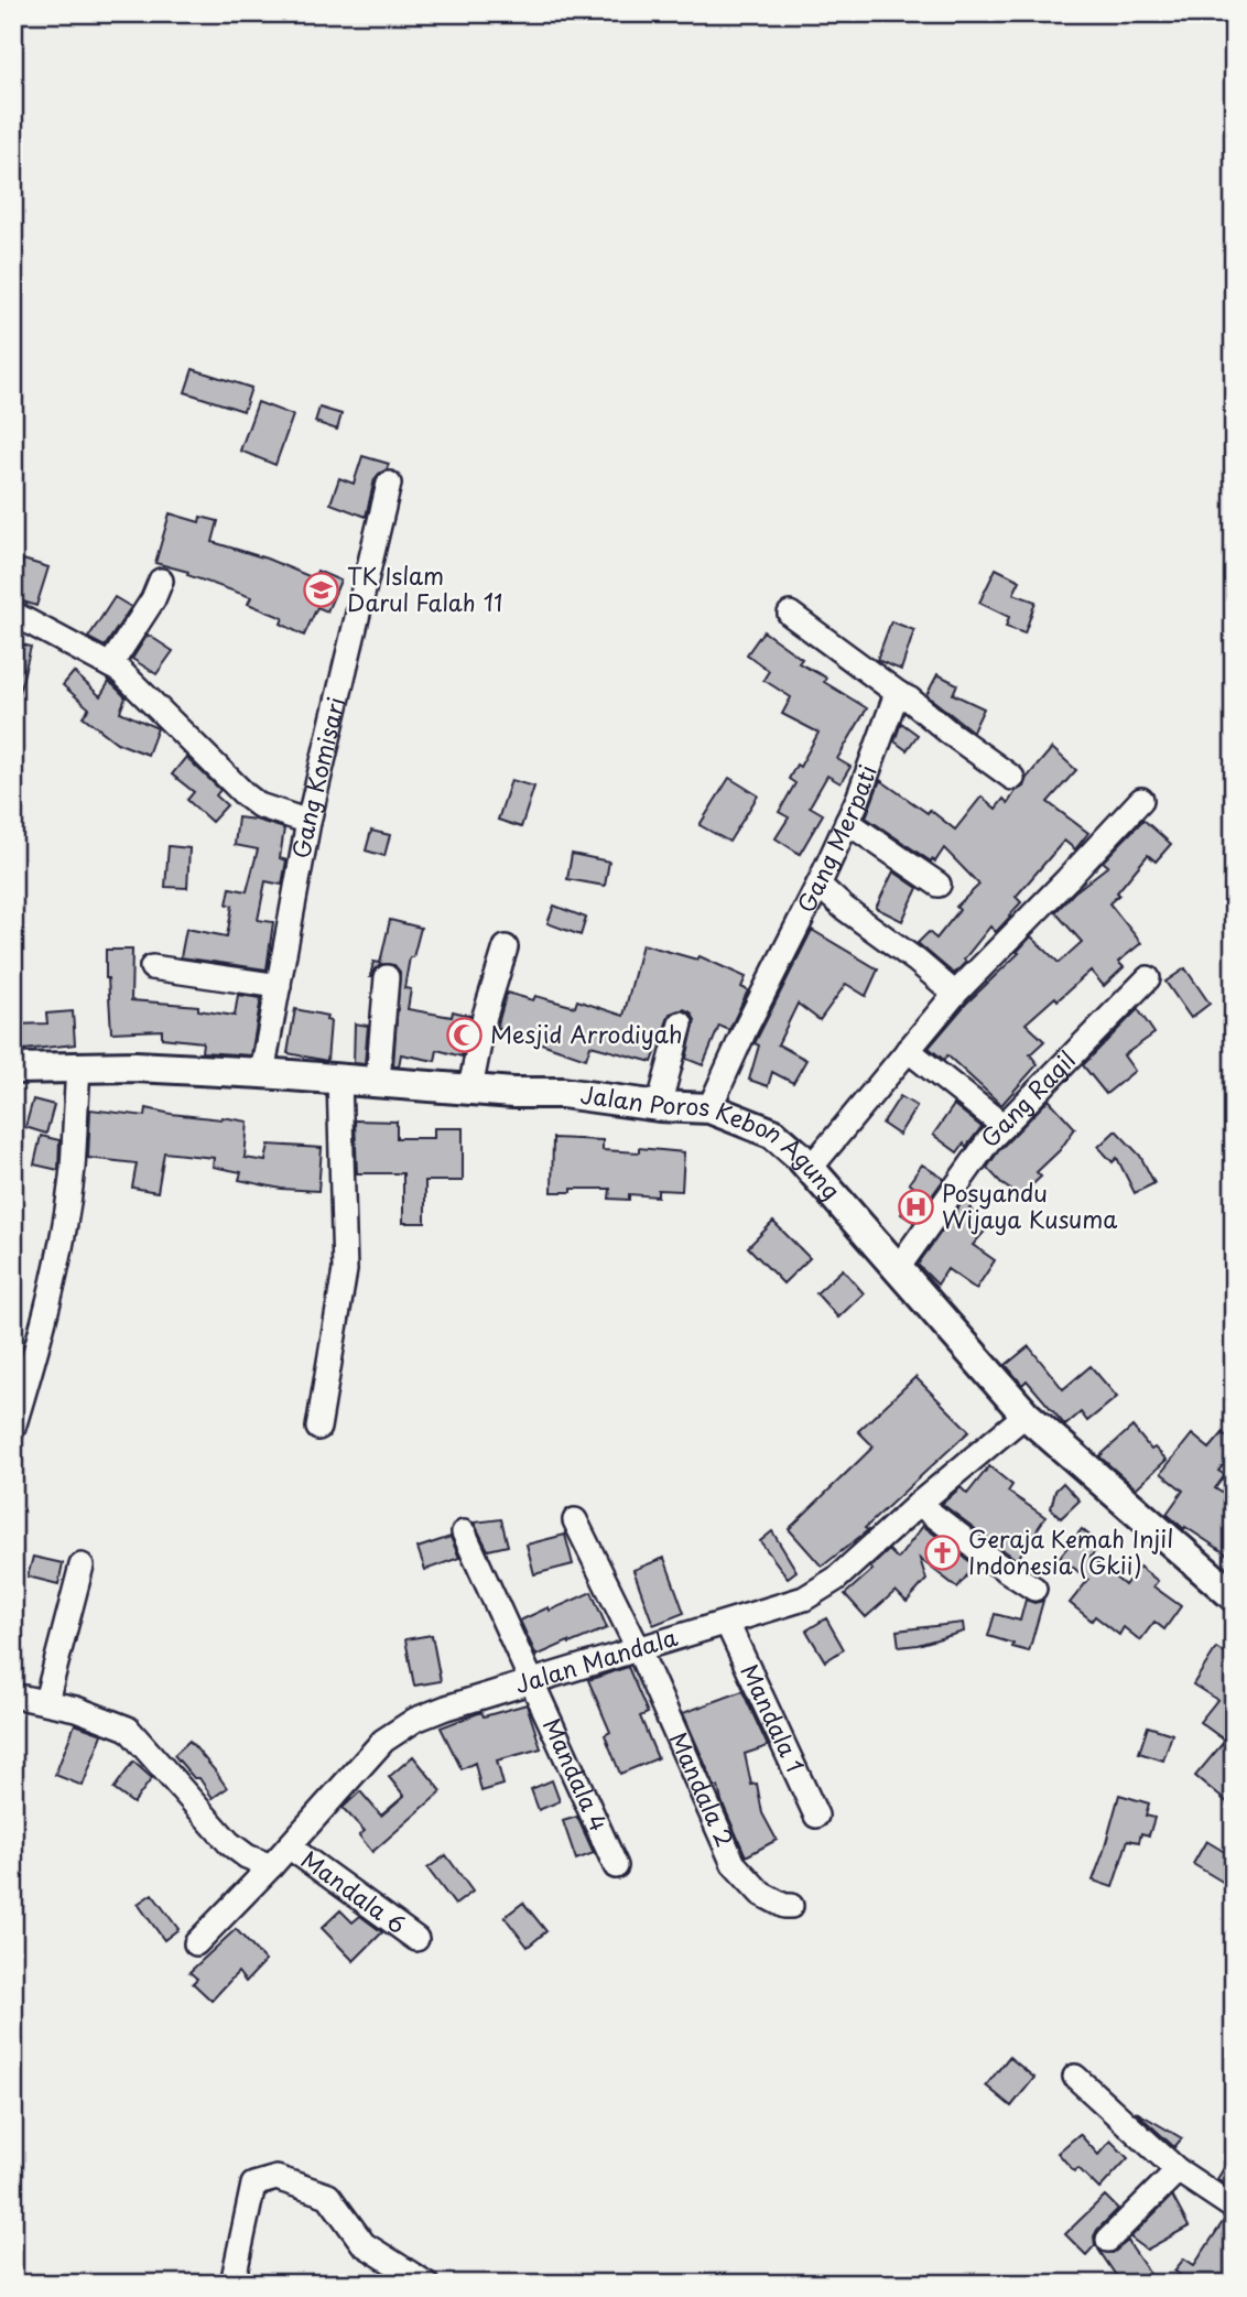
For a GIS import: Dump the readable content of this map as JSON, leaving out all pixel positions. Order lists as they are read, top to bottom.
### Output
{
  "streets": {
    "main road": ["Jalan Poros Kebon Agung"],
    "street": [
      "Gang Komisari",
      "Gang Merpati",
      "Gang Ragil",
      "Jalan Mandala",
      "Mandala 1",
      "Mandala 4",
      "Mandala 2",
      "Mandala 6"
    ]
  },
  "crossings": [
    ["Gang Komisari", "Jalan Poros Kebon Agung"],
    ["Gang Merpati", "Jalan Poros Kebon Agung"],
    ["Gang Ragil", "Jalan Poros Kebon Agung"],
    ["Jalan Poros Kebon Agung", "Jalan Mandala"],
    ["Jalan Mandala", "Mandala 1"],
    ["Jalan Mandala", "Mandala 4"],
    ["Jalan Mandala", "Mandala 2"],
    ["Jalan Mandala", "Mandala 6"]
  ],
  "places": {
    "school or university": ["TK Islam Darul Falah 11"],
    "mosque": ["Mesjid Arrodiyah"],
    "hospital": ["Posyandu Wijaya Kusuma"],
    "church": ["Geraja Kemah Injil Indonesia (Gkii)"]
  }
}
